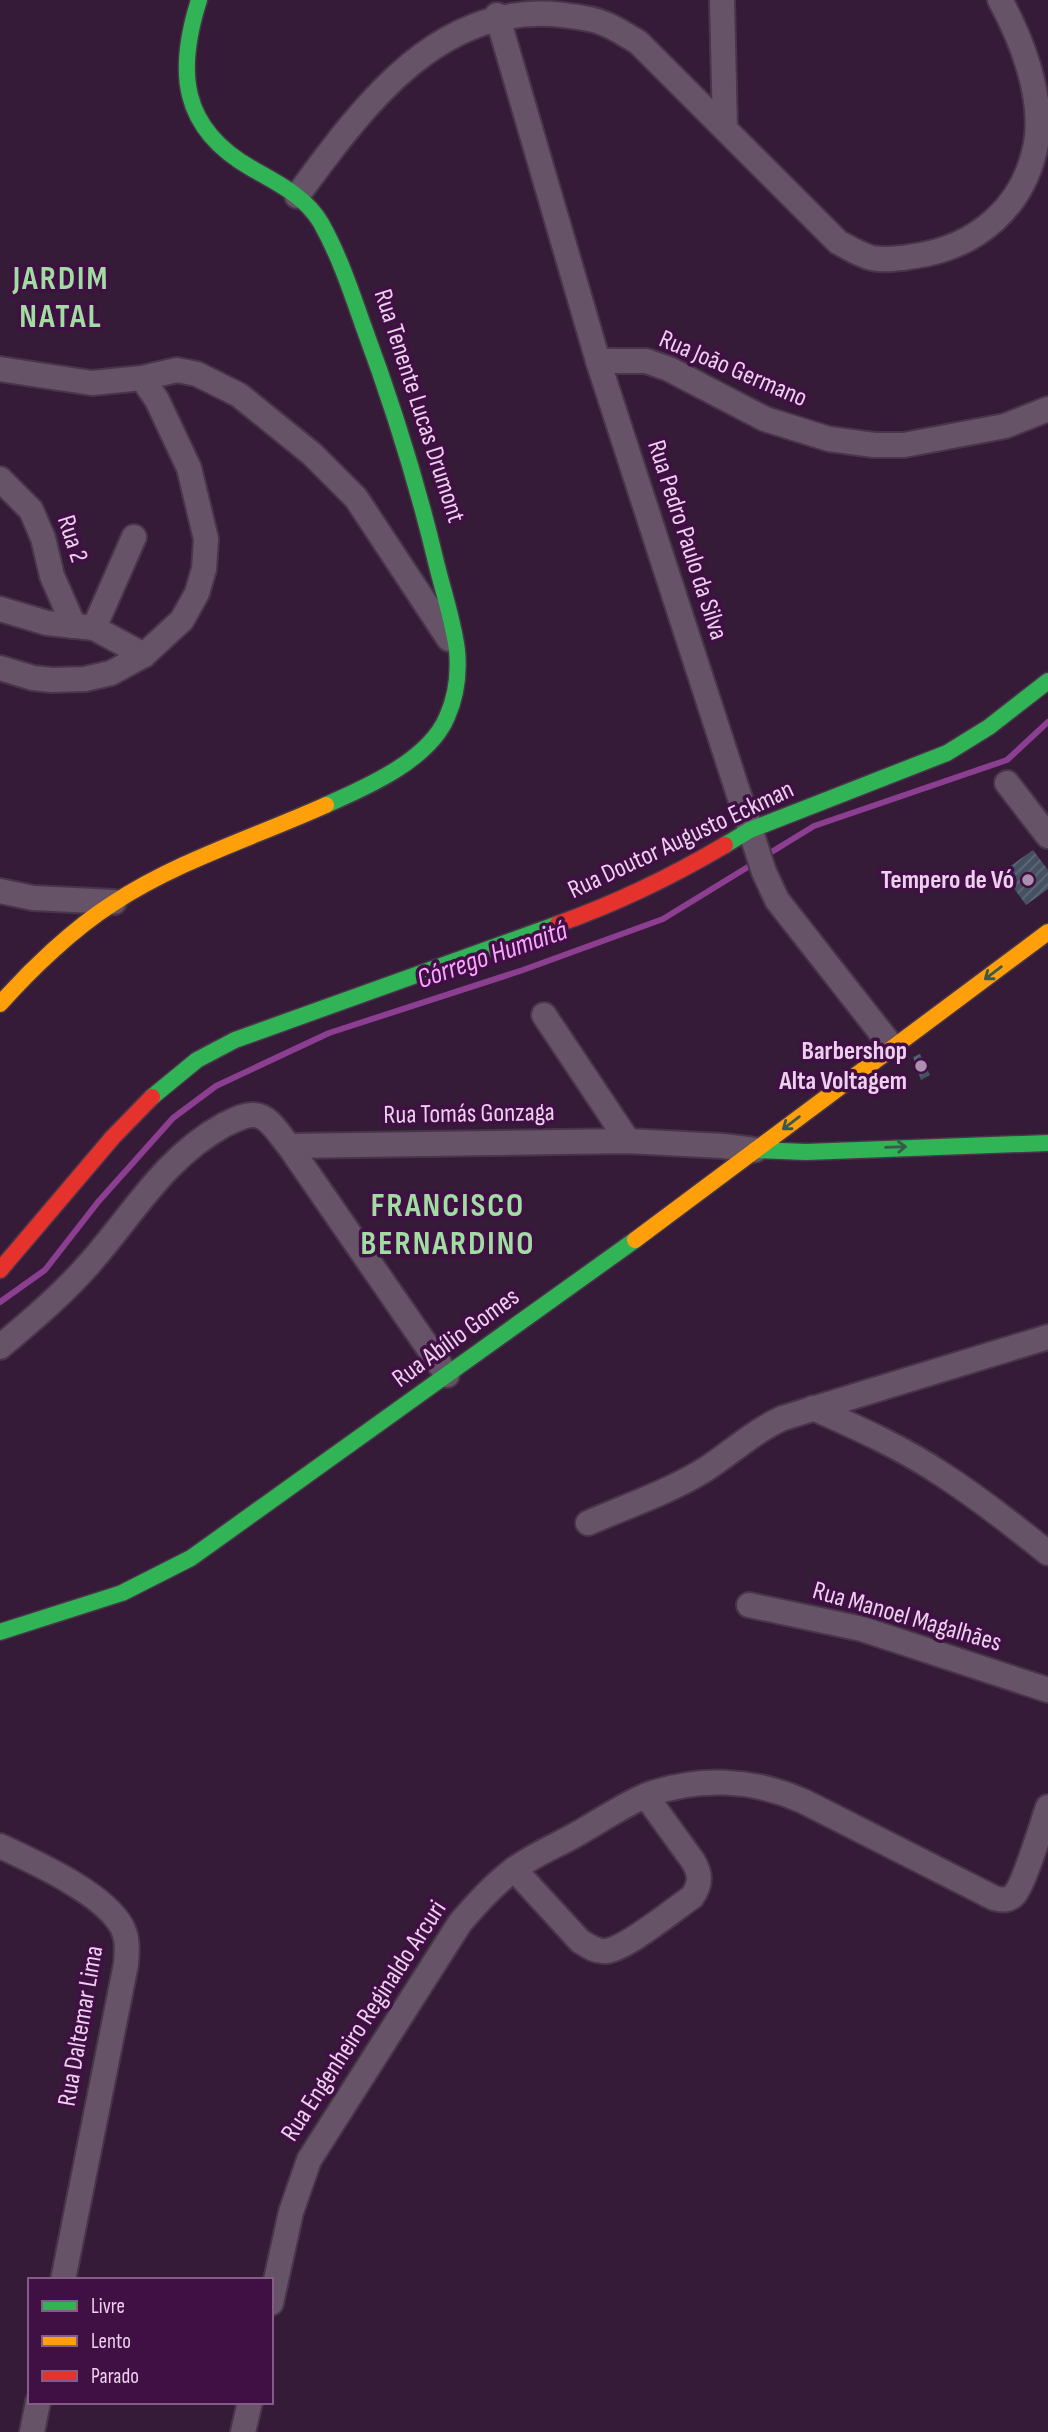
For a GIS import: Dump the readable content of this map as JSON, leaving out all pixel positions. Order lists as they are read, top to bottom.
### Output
{
  "streets": {
    "street": [
      "Rua João Germano",
      "Rua Tenente Lucas Drumont",
      "Rua 2",
      "Rua Pedro Paulo da Silva",
      "Rua Doutor Augusto Eckman",
      "Rua Tomás Gonzaga",
      "Rua Abílio Gomes",
      "Rua Manoel Magalhães",
      "Rua Engenheiro Reginaldo Arcuri",
      "Rua Daltemar Lima"
    ]
  },
  "crossings": [
    ["Rua João Germano", "Rua Pedro Paulo da Silva"],
    ["Rua Pedro Paulo da Silva", "Rua Doutor Augusto Eckman"],
    ["Rua Pedro Paulo da Silva", "Rua Abílio Gomes"],
    ["Rua Tomás Gonzaga", "Rua Abílio Gomes"]
  ],
  "districts": ["JARDIM NATAL", "FRANCISCO BERNARDINO"],
  "water": ["Córrego Humaitá"],
  "places": ["Tempero de Vó", "Barbershop Alta Voltagem"],
  "legend": ["Livre", "Lento", "Parado"]
}
